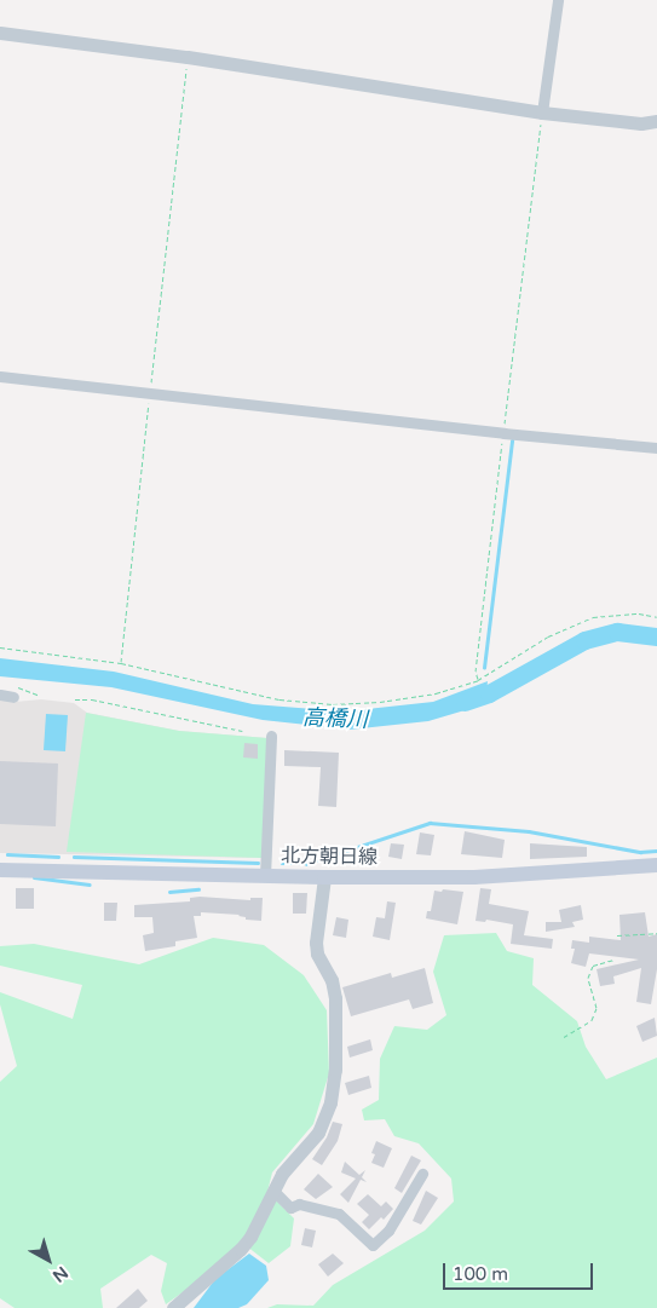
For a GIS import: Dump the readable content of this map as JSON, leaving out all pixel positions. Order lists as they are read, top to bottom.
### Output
{
  "streets": {
    "main road": ["北方朝日線"]
  },
  "water": ["高橋川"],
  "scale_bar": "100 m",
  "north": "bottom right"
}
